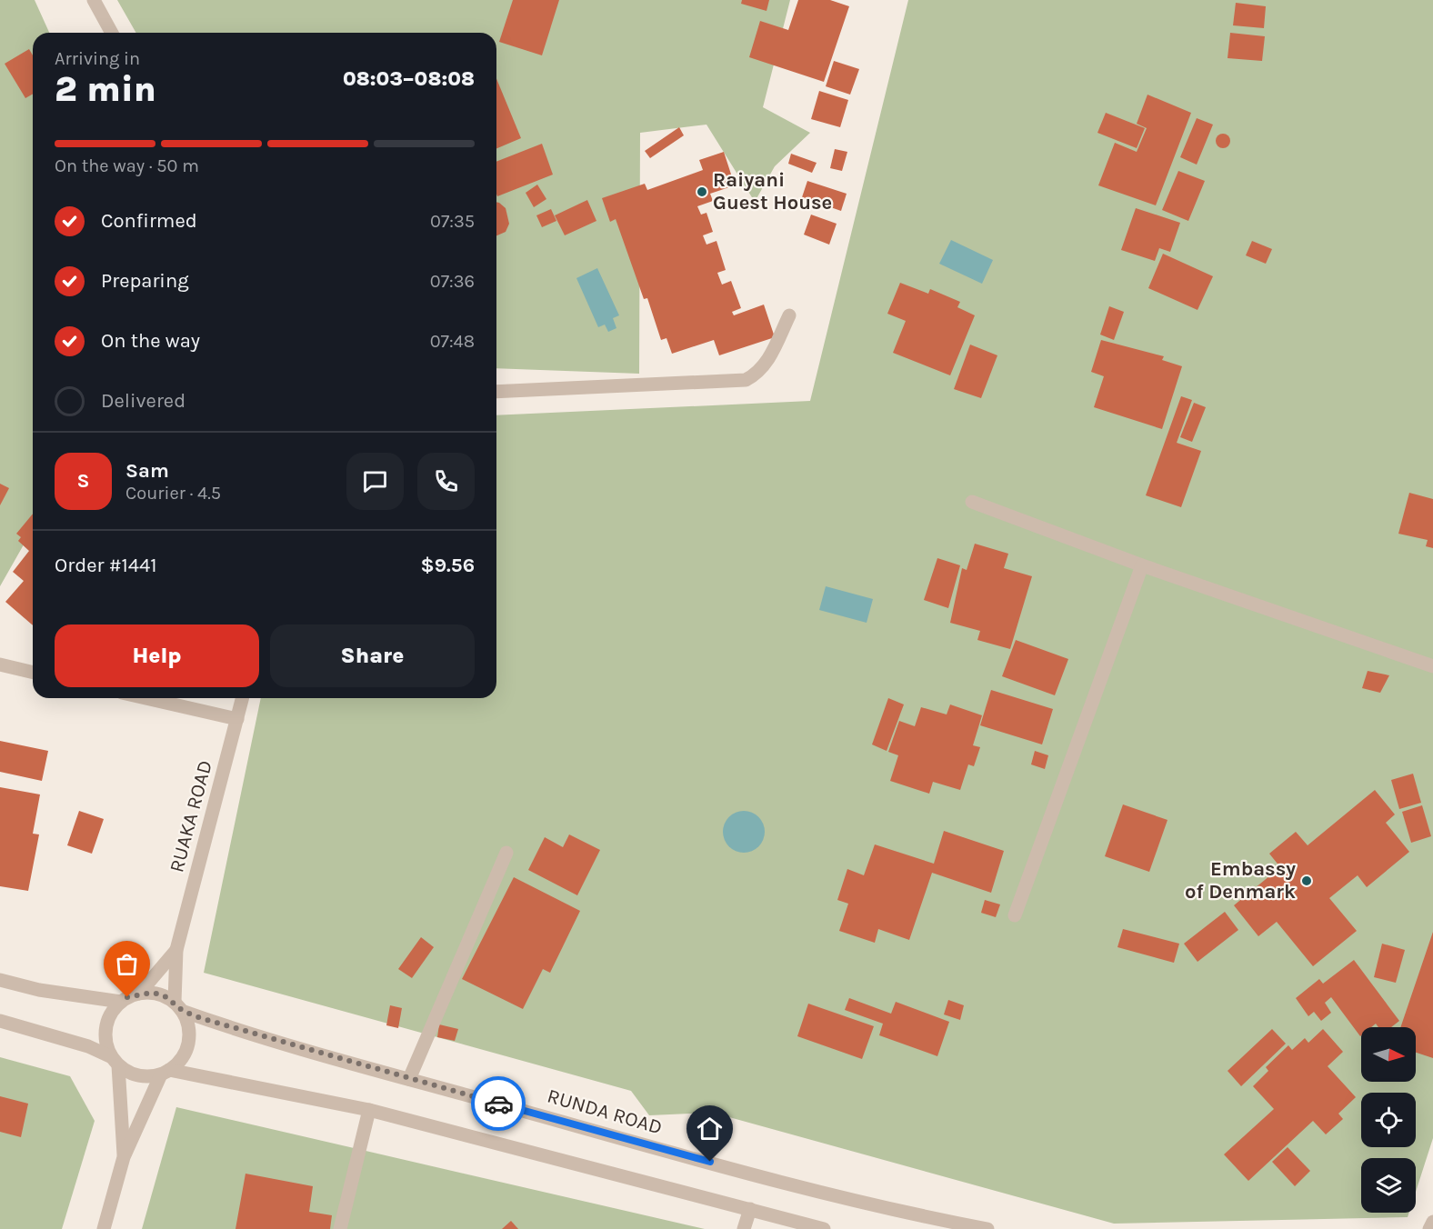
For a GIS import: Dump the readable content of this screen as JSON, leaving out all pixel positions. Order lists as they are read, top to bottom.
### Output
{
  "streets": {
    "street": ["RUAKA ROAD", "RUNDA ROAD"]
  },
  "crossings": [
    ["RUAKA ROAD", "RUNDA ROAD"]
  ],
  "places": ["Raiyani Guest House", "Embassy of Denmark"],
  "north": "right",
  "page": {
    "heading": ["2 min", "Arriving in", "08:03–08:08"],
    "panel": [
      "Sam",
      "Courier · 4.5",
      "Order #1441",
      "$9.56"
    ],
    "bar": "On the way · 50 m",
    "list": [
      ["Confirmed", "07:35"],
      ["Preparing", "07:36"],
      ["On the way", "07:48"],
      "Delivered"
    ],
    "round": "S",
    "buttons": ["Help", "Share"]
  }
}
